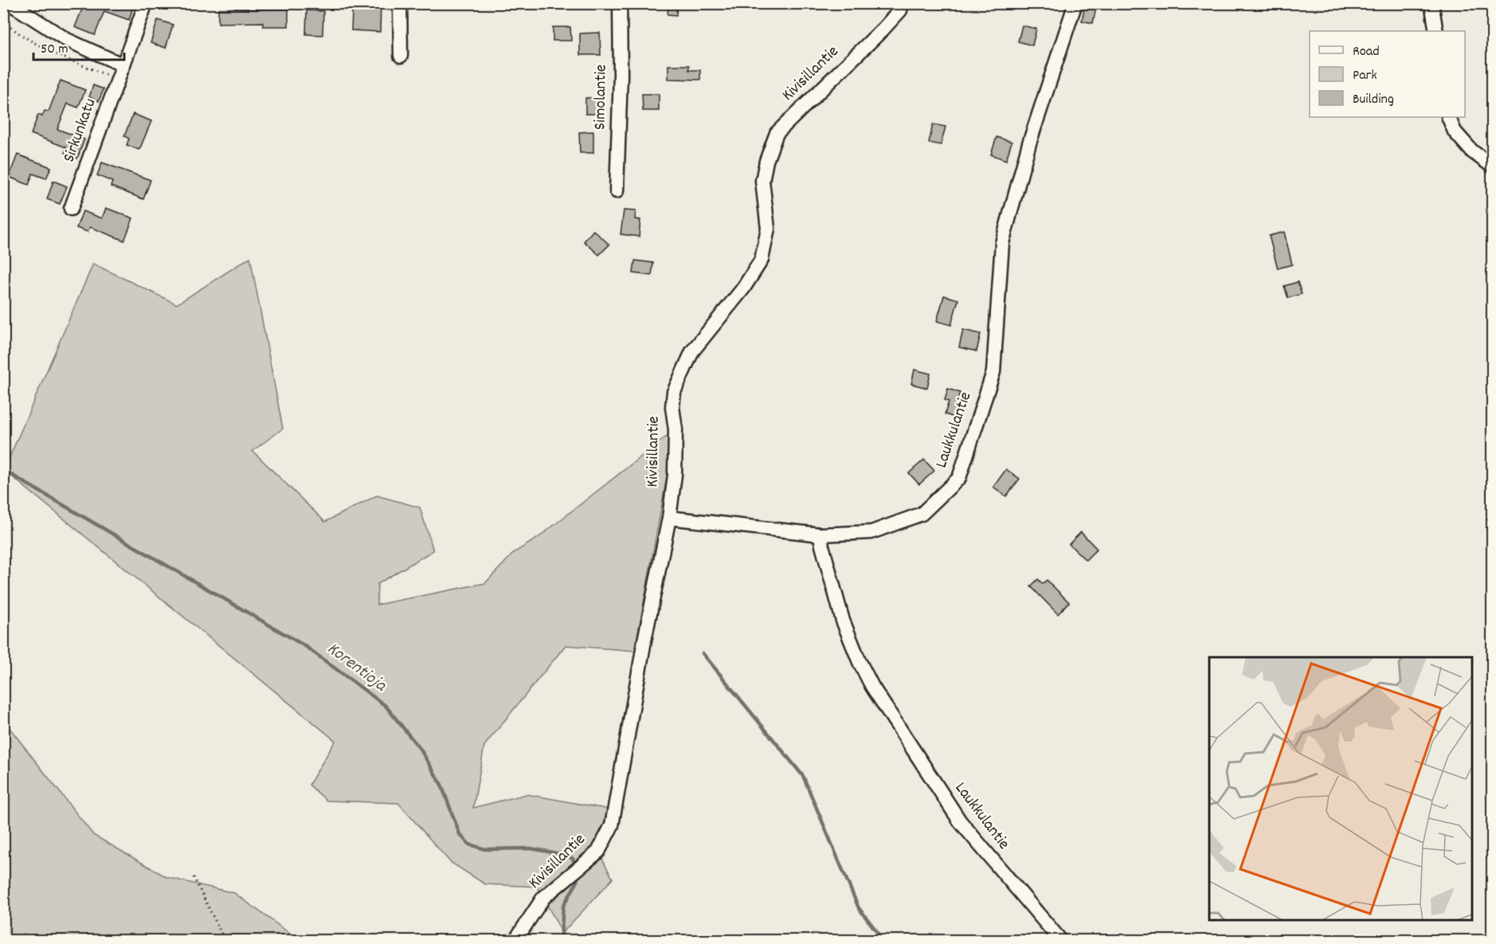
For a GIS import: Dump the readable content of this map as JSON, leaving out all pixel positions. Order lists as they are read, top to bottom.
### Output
{
  "streets": {
    "street": [
      "Kivisillantie",
      "Simolantie",
      "Sirkunkatu",
      "Laukkulantie"
    ]
  },
  "water": ["Korentioja"],
  "legend": ["Road", "Park", "Building"],
  "scale_bar": "50 m"
}
